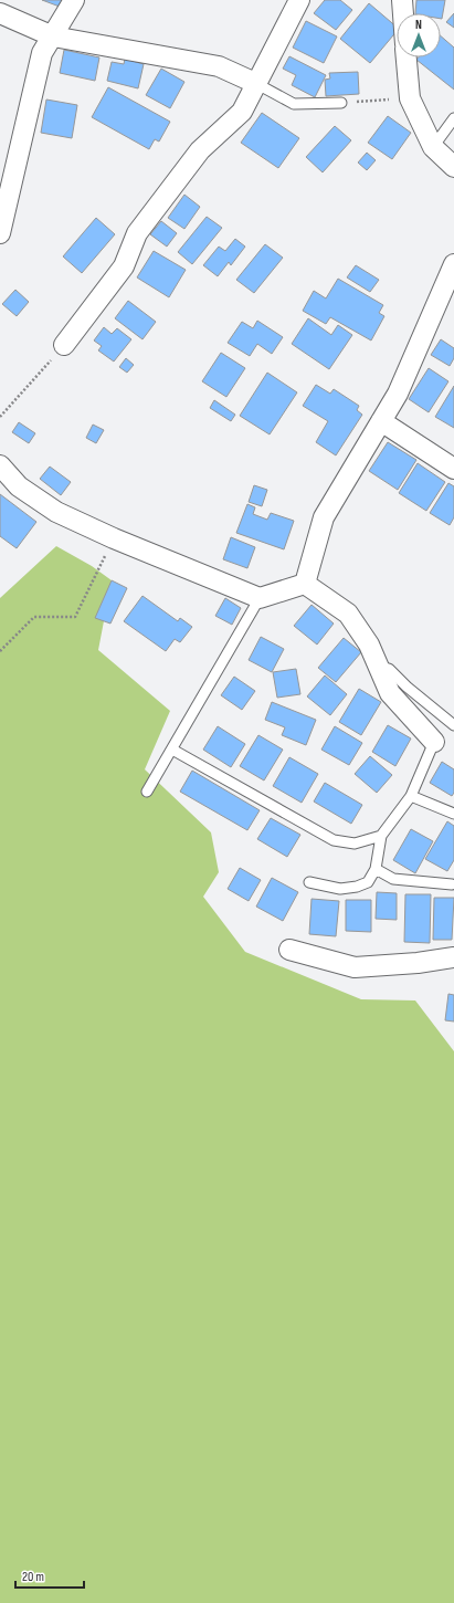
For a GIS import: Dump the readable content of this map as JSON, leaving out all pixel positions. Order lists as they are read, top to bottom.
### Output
{
  "scale_bar": "20 m",
  "north": "top"
}
